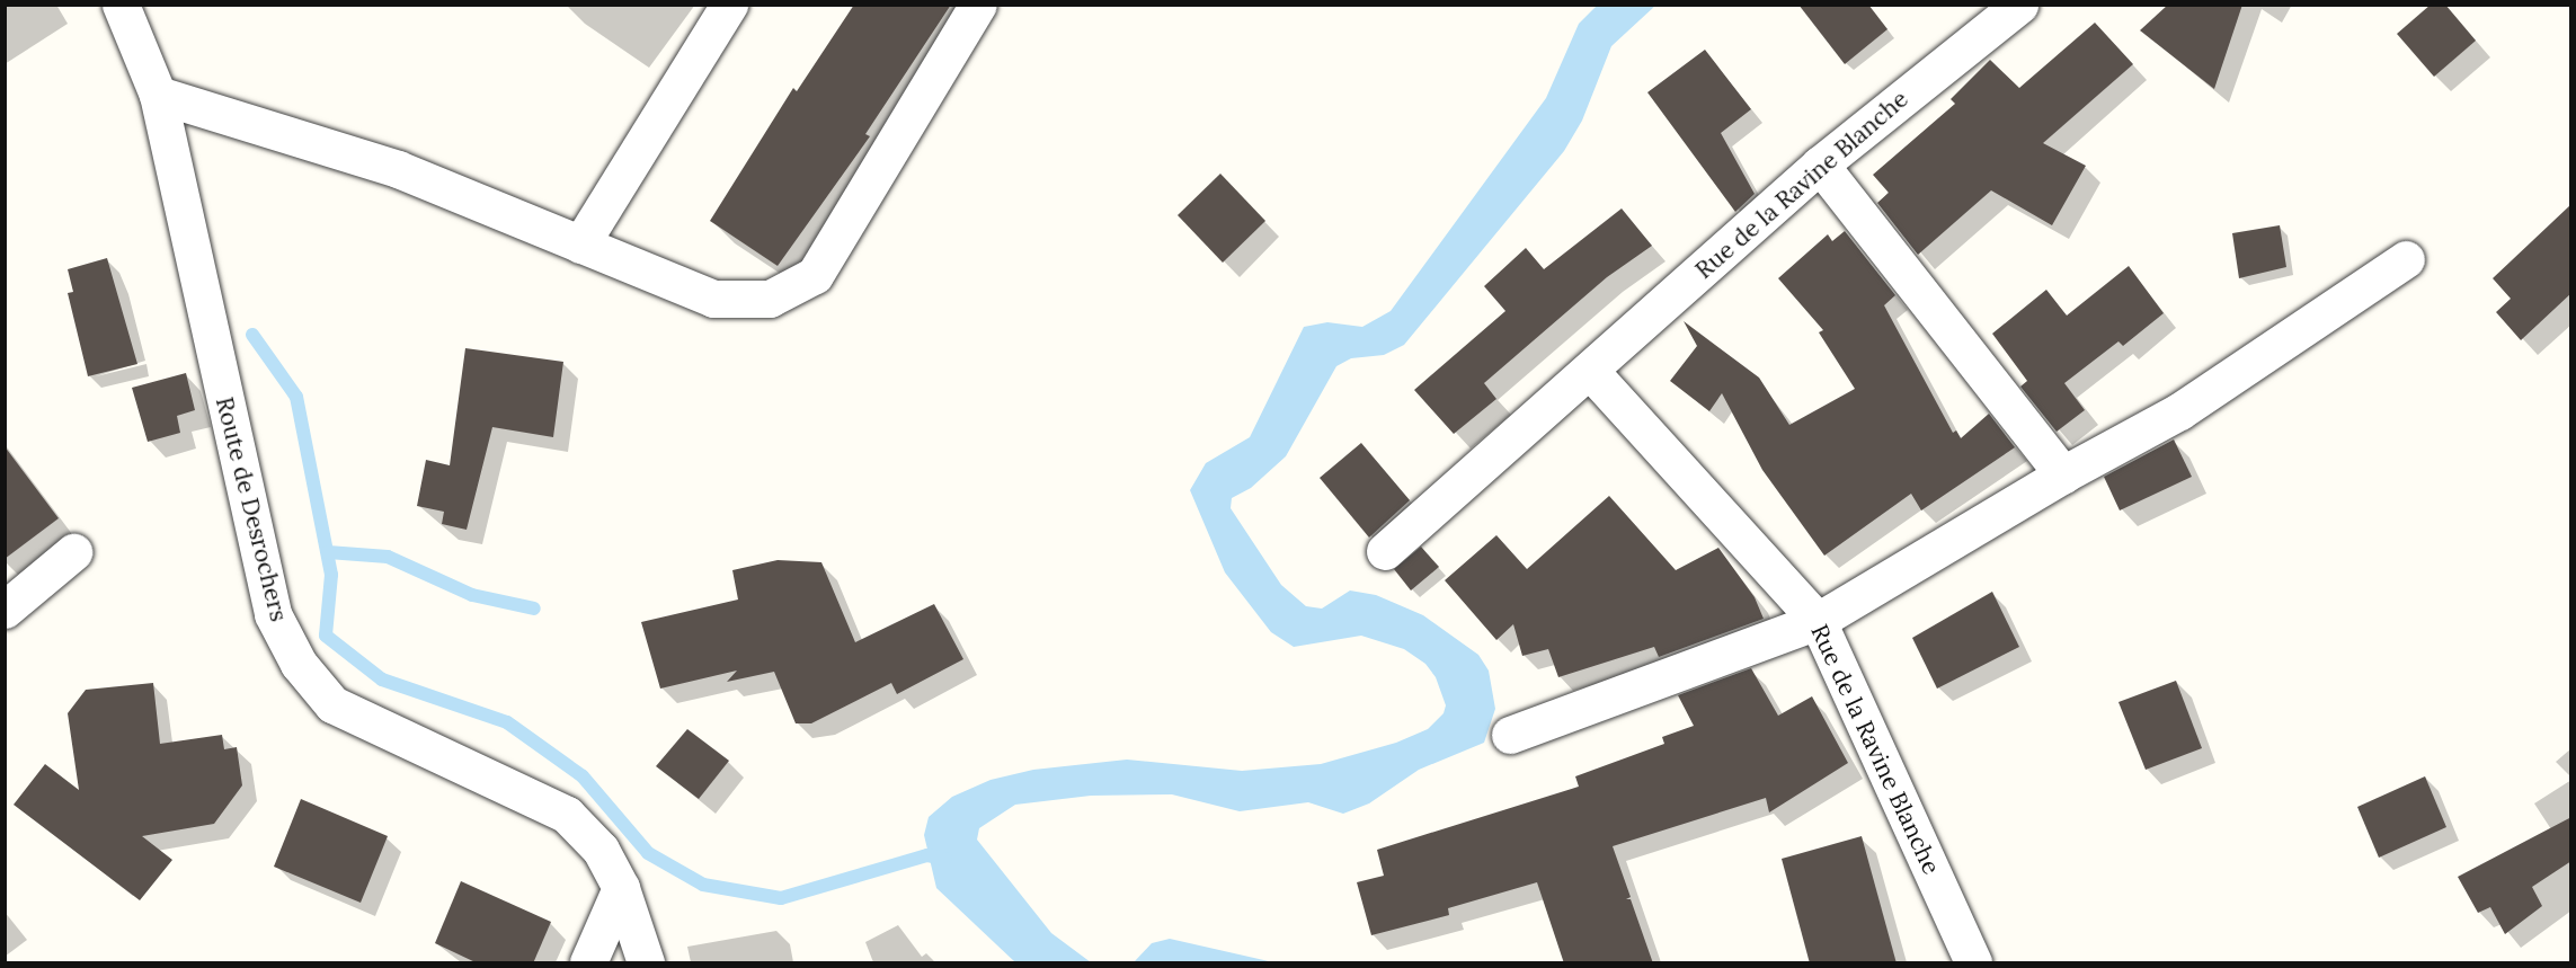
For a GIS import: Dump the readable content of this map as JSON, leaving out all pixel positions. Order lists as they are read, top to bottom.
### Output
{
  "streets": {
    "street": ["Rue de la Ravine Blanche", "Route de Desrochers"]
  }
}
